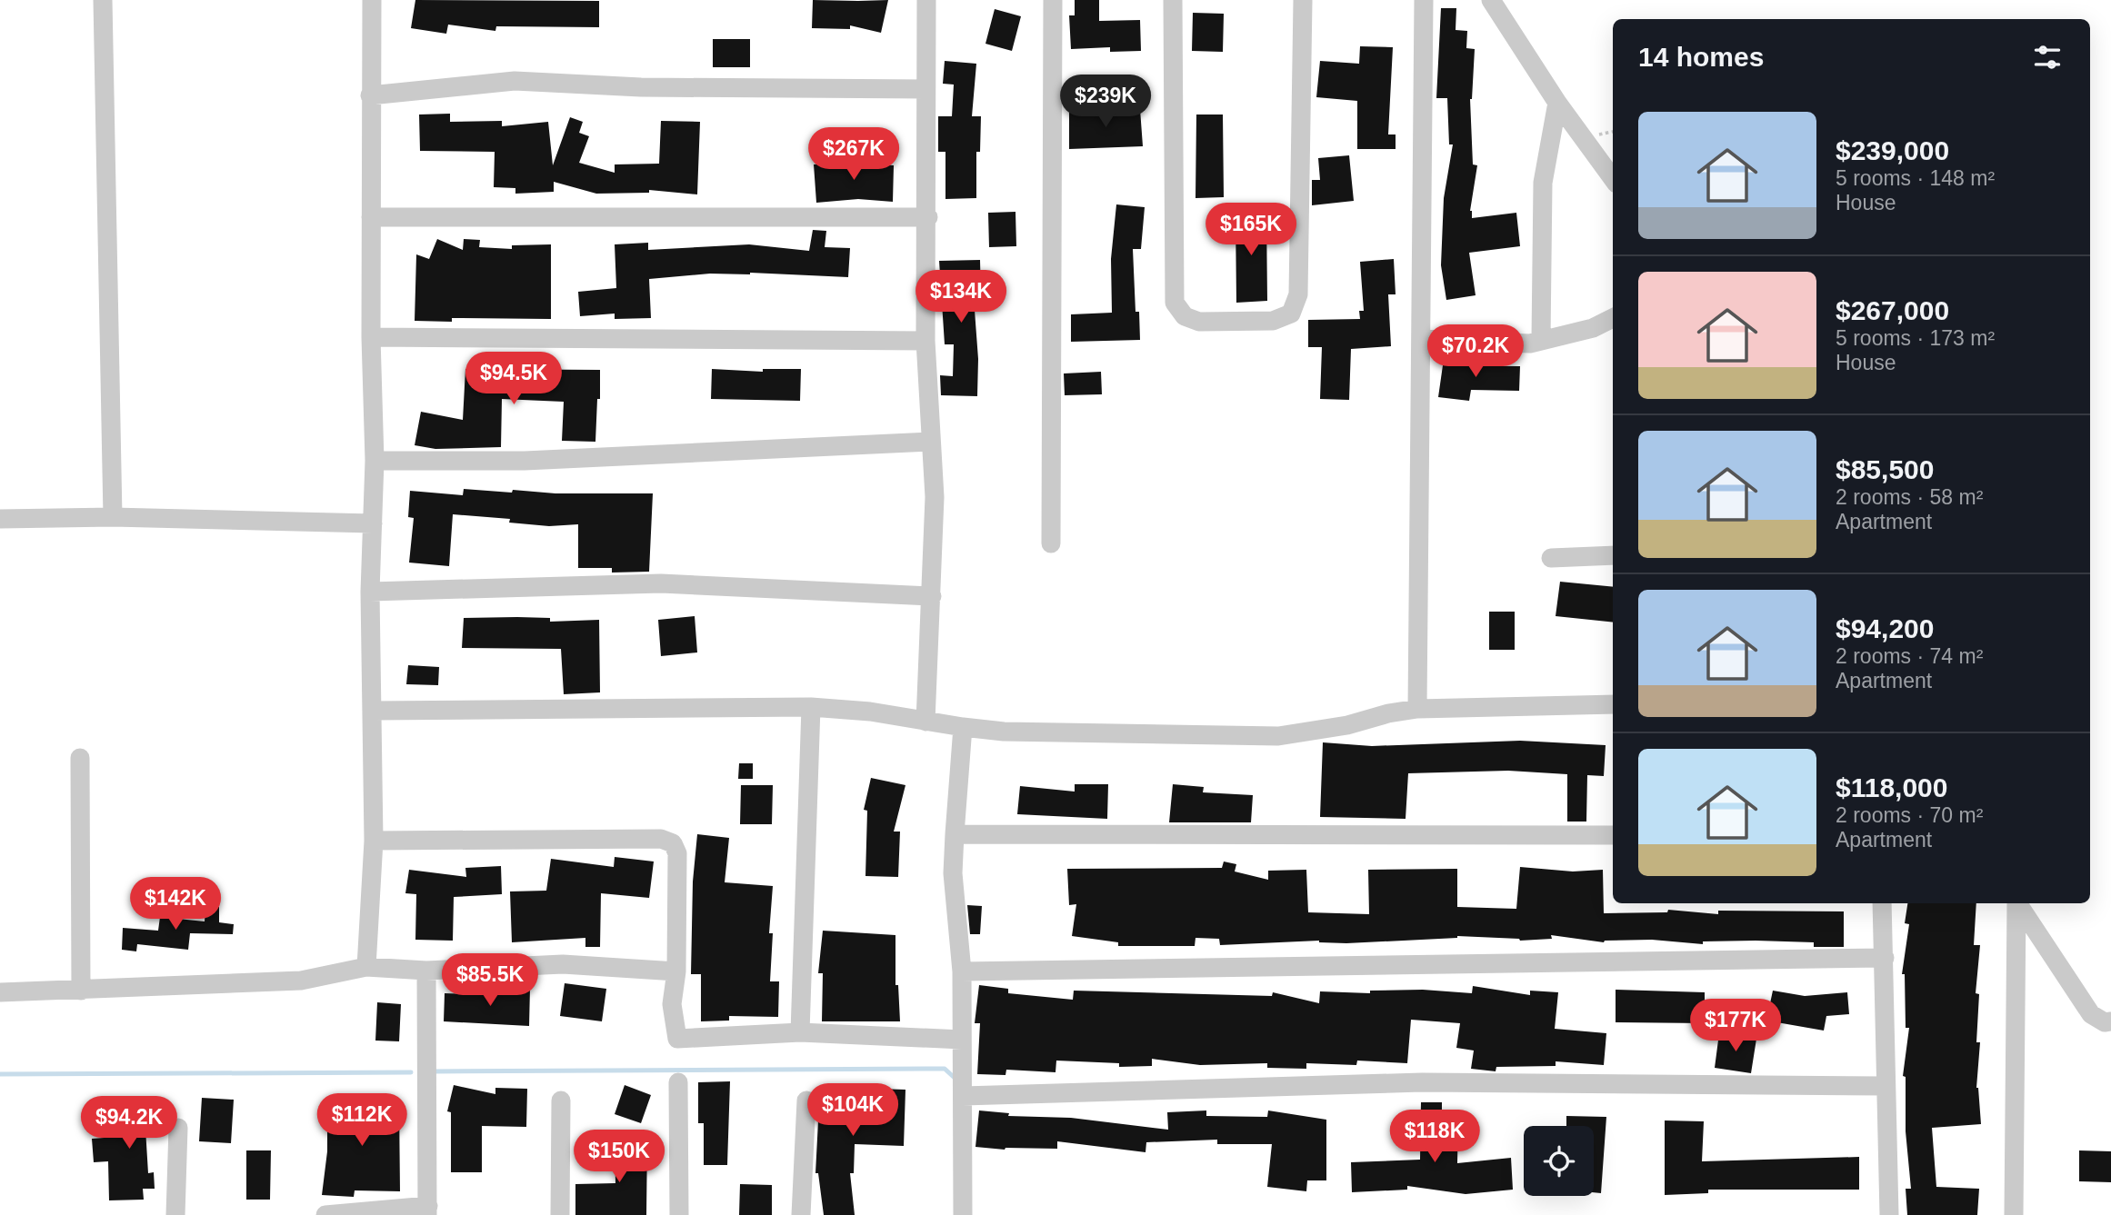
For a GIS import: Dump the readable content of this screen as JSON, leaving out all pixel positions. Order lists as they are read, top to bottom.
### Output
{
  "page": {
    "heading": "14 homes",
    "price": [
      "$239K",
      "$267K",
      "$165K",
      "$134K",
      "$70.2K",
      "$94.5K",
      "$142K",
      "$85.5K",
      "$177K",
      "$104K",
      "$112K",
      "$94.2K",
      "$118K",
      "$150K"
    ],
    "list": [
      {
        "name": "$239,000",
        "note": "5 rooms · 148 m² · House"
      },
      {
        "name": "$267,000",
        "note": "5 rooms · 173 m² · House"
      },
      {
        "name": "$85,500",
        "note": "2 rooms · 58 m² · Apartment"
      },
      {
        "name": "$94,200",
        "note": "2 rooms · 74 m² · Apartment"
      },
      {
        "name": "$118,000",
        "note": "2 rooms · 70 m² · Apartment"
      }
    ]
  }
}
